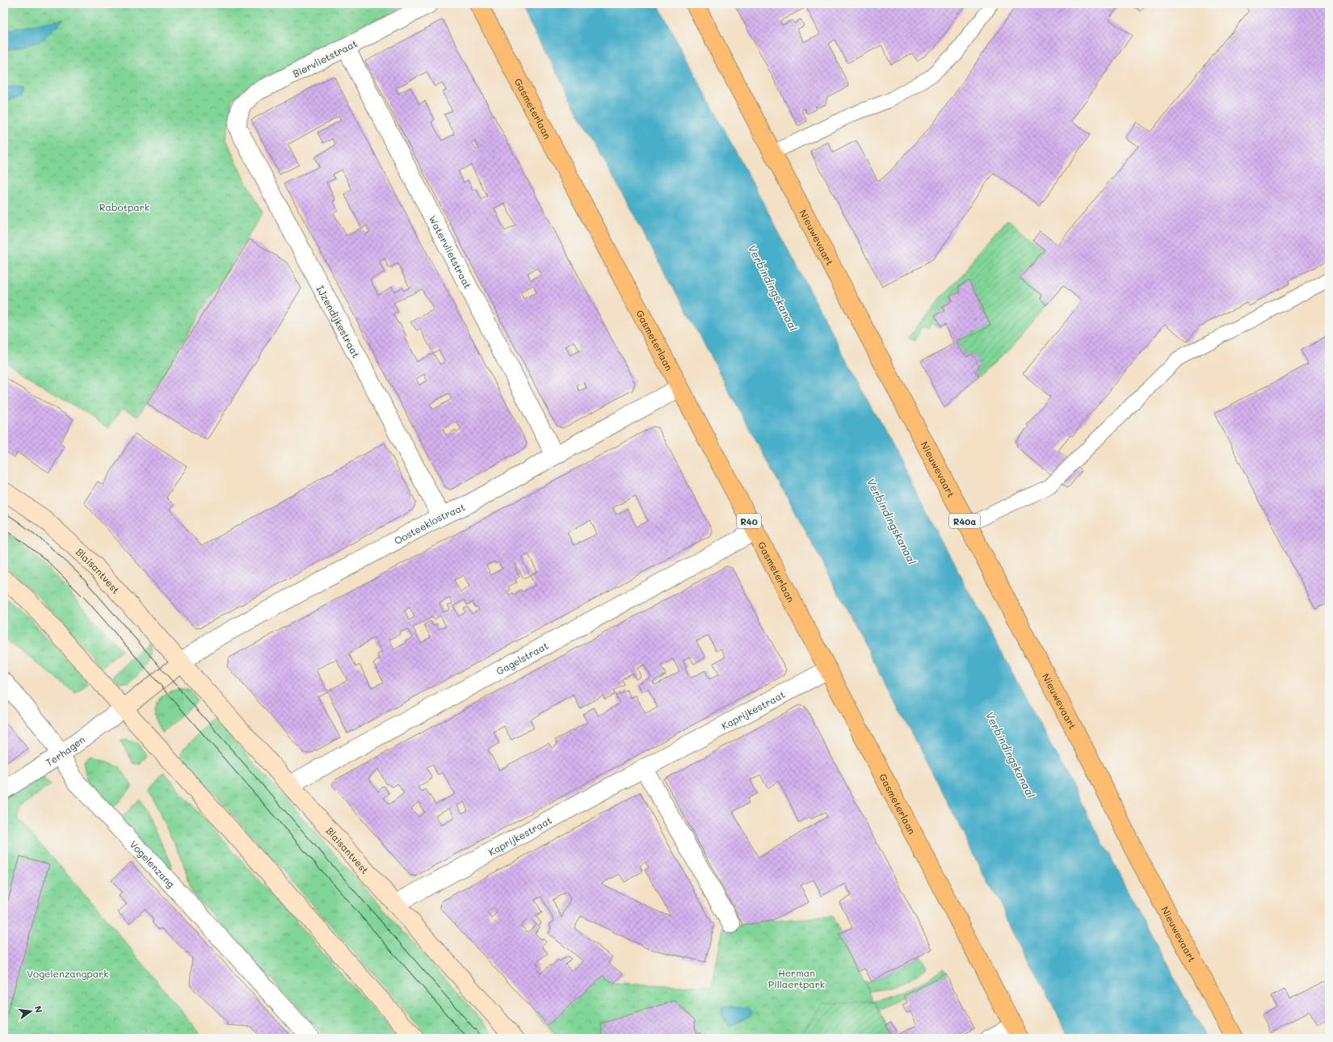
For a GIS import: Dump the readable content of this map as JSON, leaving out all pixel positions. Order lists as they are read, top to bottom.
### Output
{
  "streets": {
    "main road": [
      "Gasmeterlaan",
      "Nieuwevaart",
      "R40",
      "R40a",
      "Blaisantvest"
    ],
    "street": [
      "Biervlietstraat",
      "Watervlietstraat",
      "IJzendijkestraat",
      "Oosteeklostraat",
      "Gagelstraat",
      "Kaprijkestraat",
      "Terhagen",
      "Vogelenzang"
    ]
  },
  "crossings": [
    ["Biervlietstraat", "Watervlietstraat"],
    ["Biervlietstraat", "IJzendijkestraat"],
    ["Gasmeterlaan", "Oosteeklostraat"],
    ["Gasmeterlaan", "Gagelstraat"],
    ["Gasmeterlaan", "Kaprijkestraat"],
    ["Watervlietstraat", "Oosteeklostraat"],
    ["IJzendijkestraat", "Oosteeklostraat"],
    ["Oosteeklostraat", "Blaisantvest"],
    ["Blaisantvest", "Gagelstraat"],
    ["Blaisantvest", "Kaprijkestraat"],
    ["Terhagen", "Vogelenzang"]
  ],
  "water": ["Verbindingskanaal"],
  "parks": ["Rabotpark", "Herman Pillaertpark", "Vogelenzangpark"],
  "north": "right"
}
